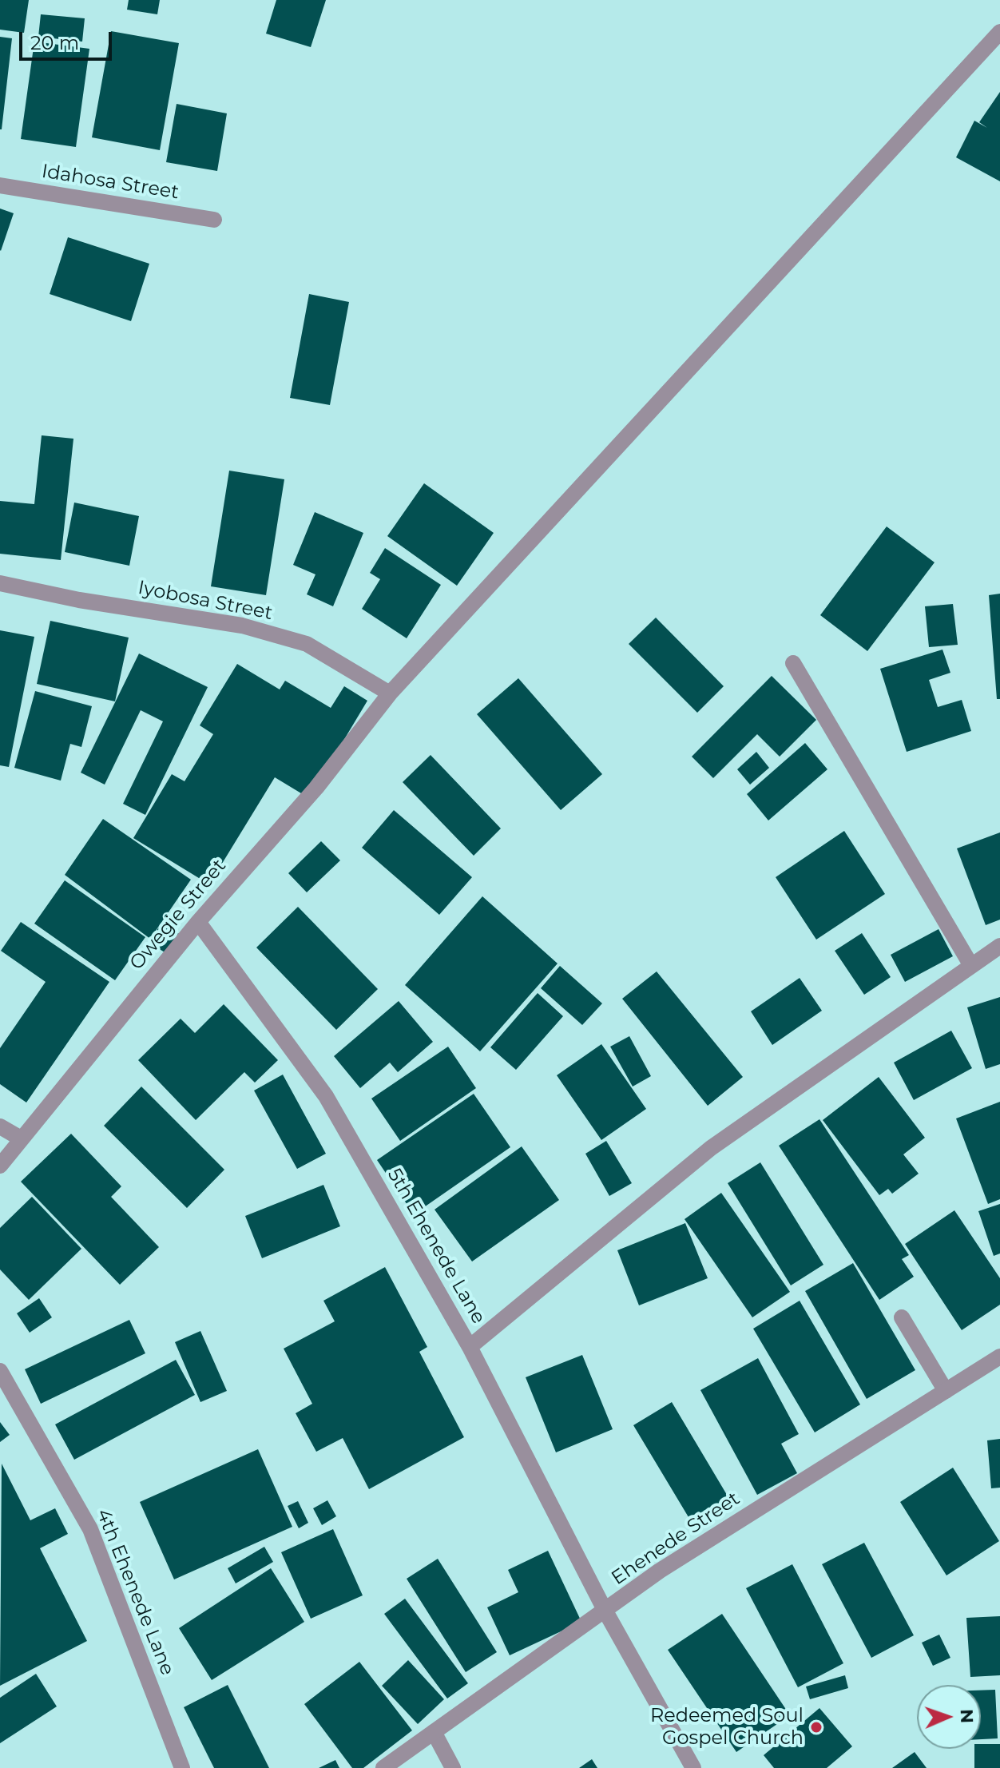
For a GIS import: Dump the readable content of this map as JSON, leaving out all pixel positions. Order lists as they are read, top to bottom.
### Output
{
  "streets": {
    "street": [
      "Idahosa Street",
      "Iyobosa Street",
      "Owegie Street",
      "5th Ehenede Lane",
      "Ehenede Street",
      "4th Ehenede Lane"
    ]
  },
  "crossings": [
    ["Iyobosa Street", "Owegie Street"],
    ["Owegie Street", "5th Ehenede Lane"],
    ["5th Ehenede Lane", "Ehenede Street"]
  ],
  "places": ["Redeemed Soul Gospel Church"],
  "scale_bar": "20 m",
  "north": "right"
}
